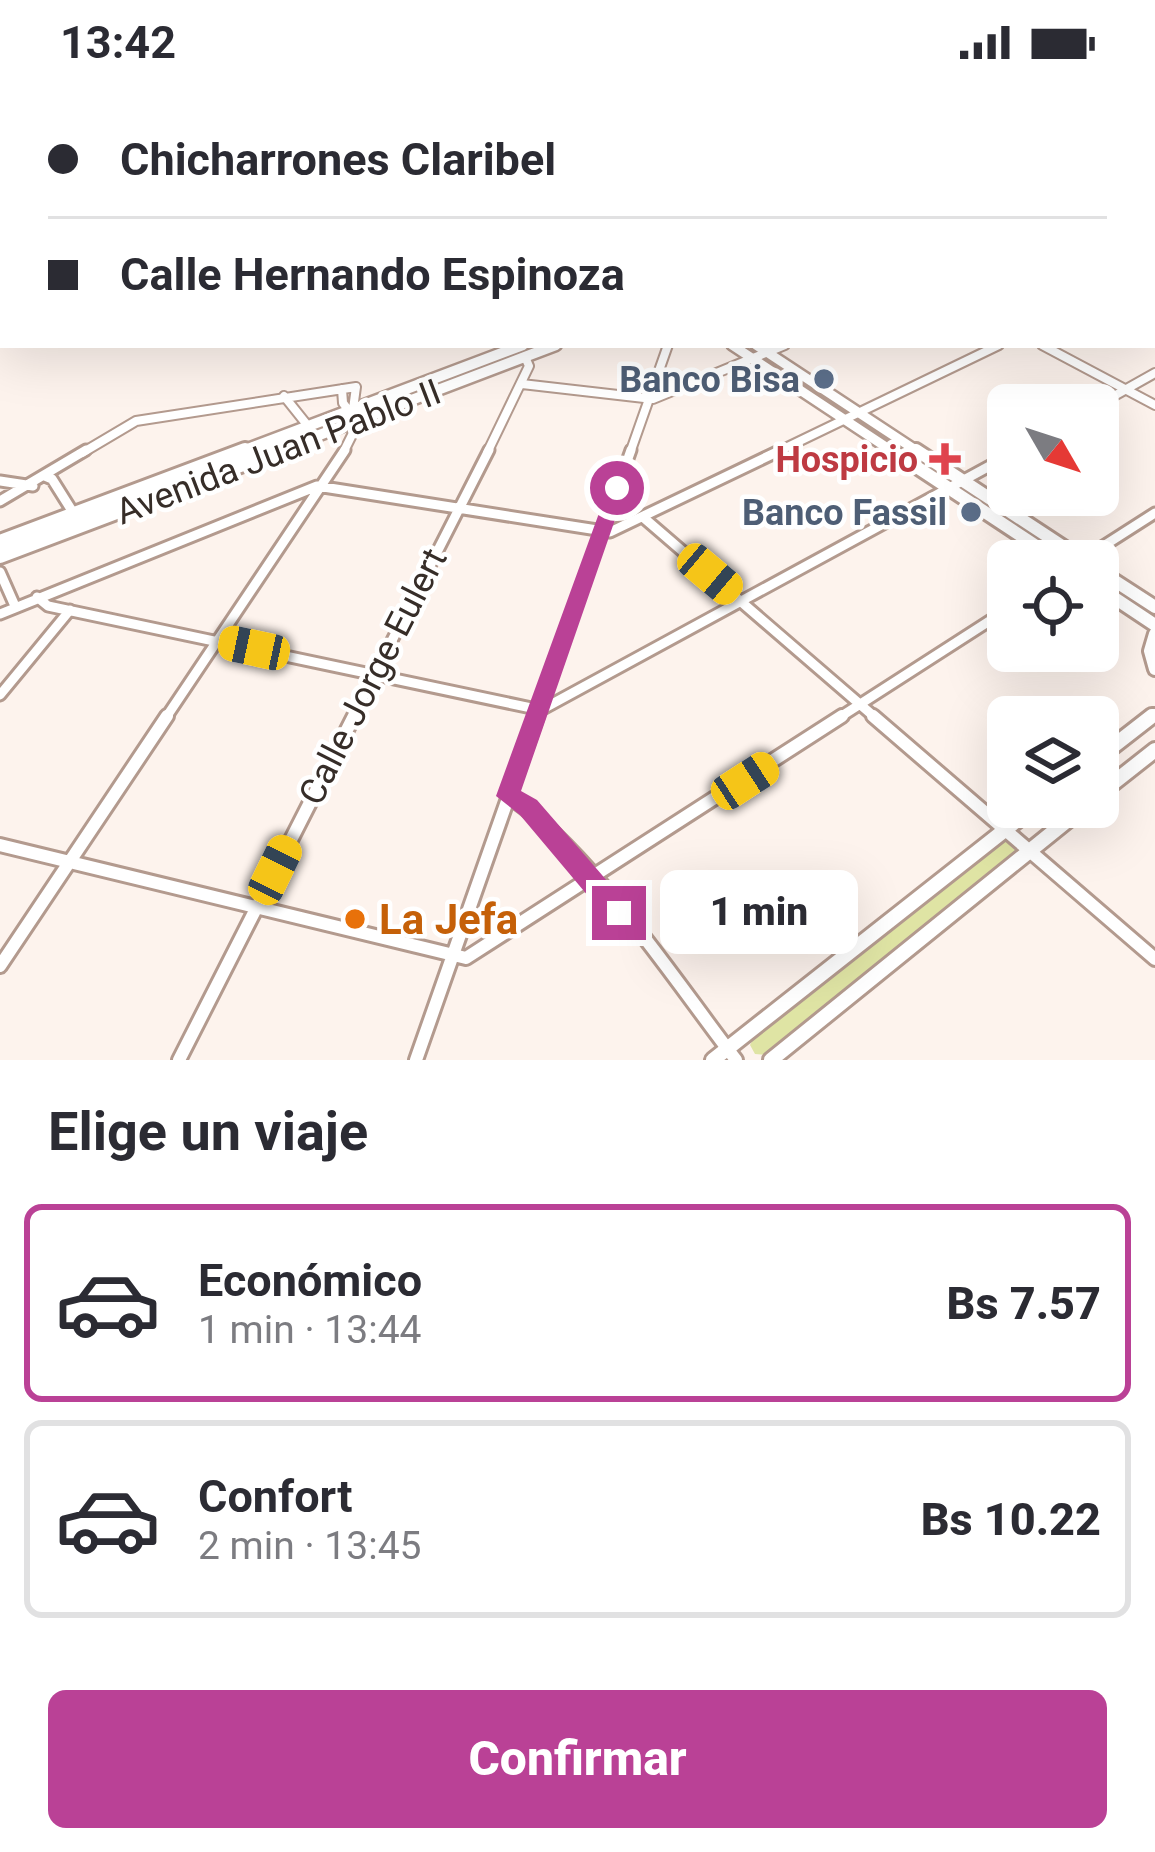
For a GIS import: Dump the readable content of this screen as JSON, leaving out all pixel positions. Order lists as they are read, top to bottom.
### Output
{
  "streets": {
    "highway": ["Avenida Juan Pablo II"],
    "street": ["Calle Jorge Eulert"]
  },
  "crossings": [
    ["Avenida Juan Pablo II", "Calle Jorge Eulert"]
  ],
  "places": {
    "other": ["Banco Bisa", "Banco Fassil", "La Jefa"],
    "health": ["Hospicio"]
  },
  "north": "bottom right",
  "page": {
    "status": "13:42",
    "banner": ["Chicharrones Claribel", "Calle Hernando Espinoza"],
    "bubble": "1 min",
    "heading": "Elige un viaje",
    "list": [
      {
        "name": "Económico",
        "note": "1 min · 13:44",
        "value": "Bs 7.57"
      },
      {
        "name": "Confort",
        "note": "2 min · 13:45",
        "value": "Bs 10.22"
      }
    ],
    "buttons": "Confirmar"
  }
}
